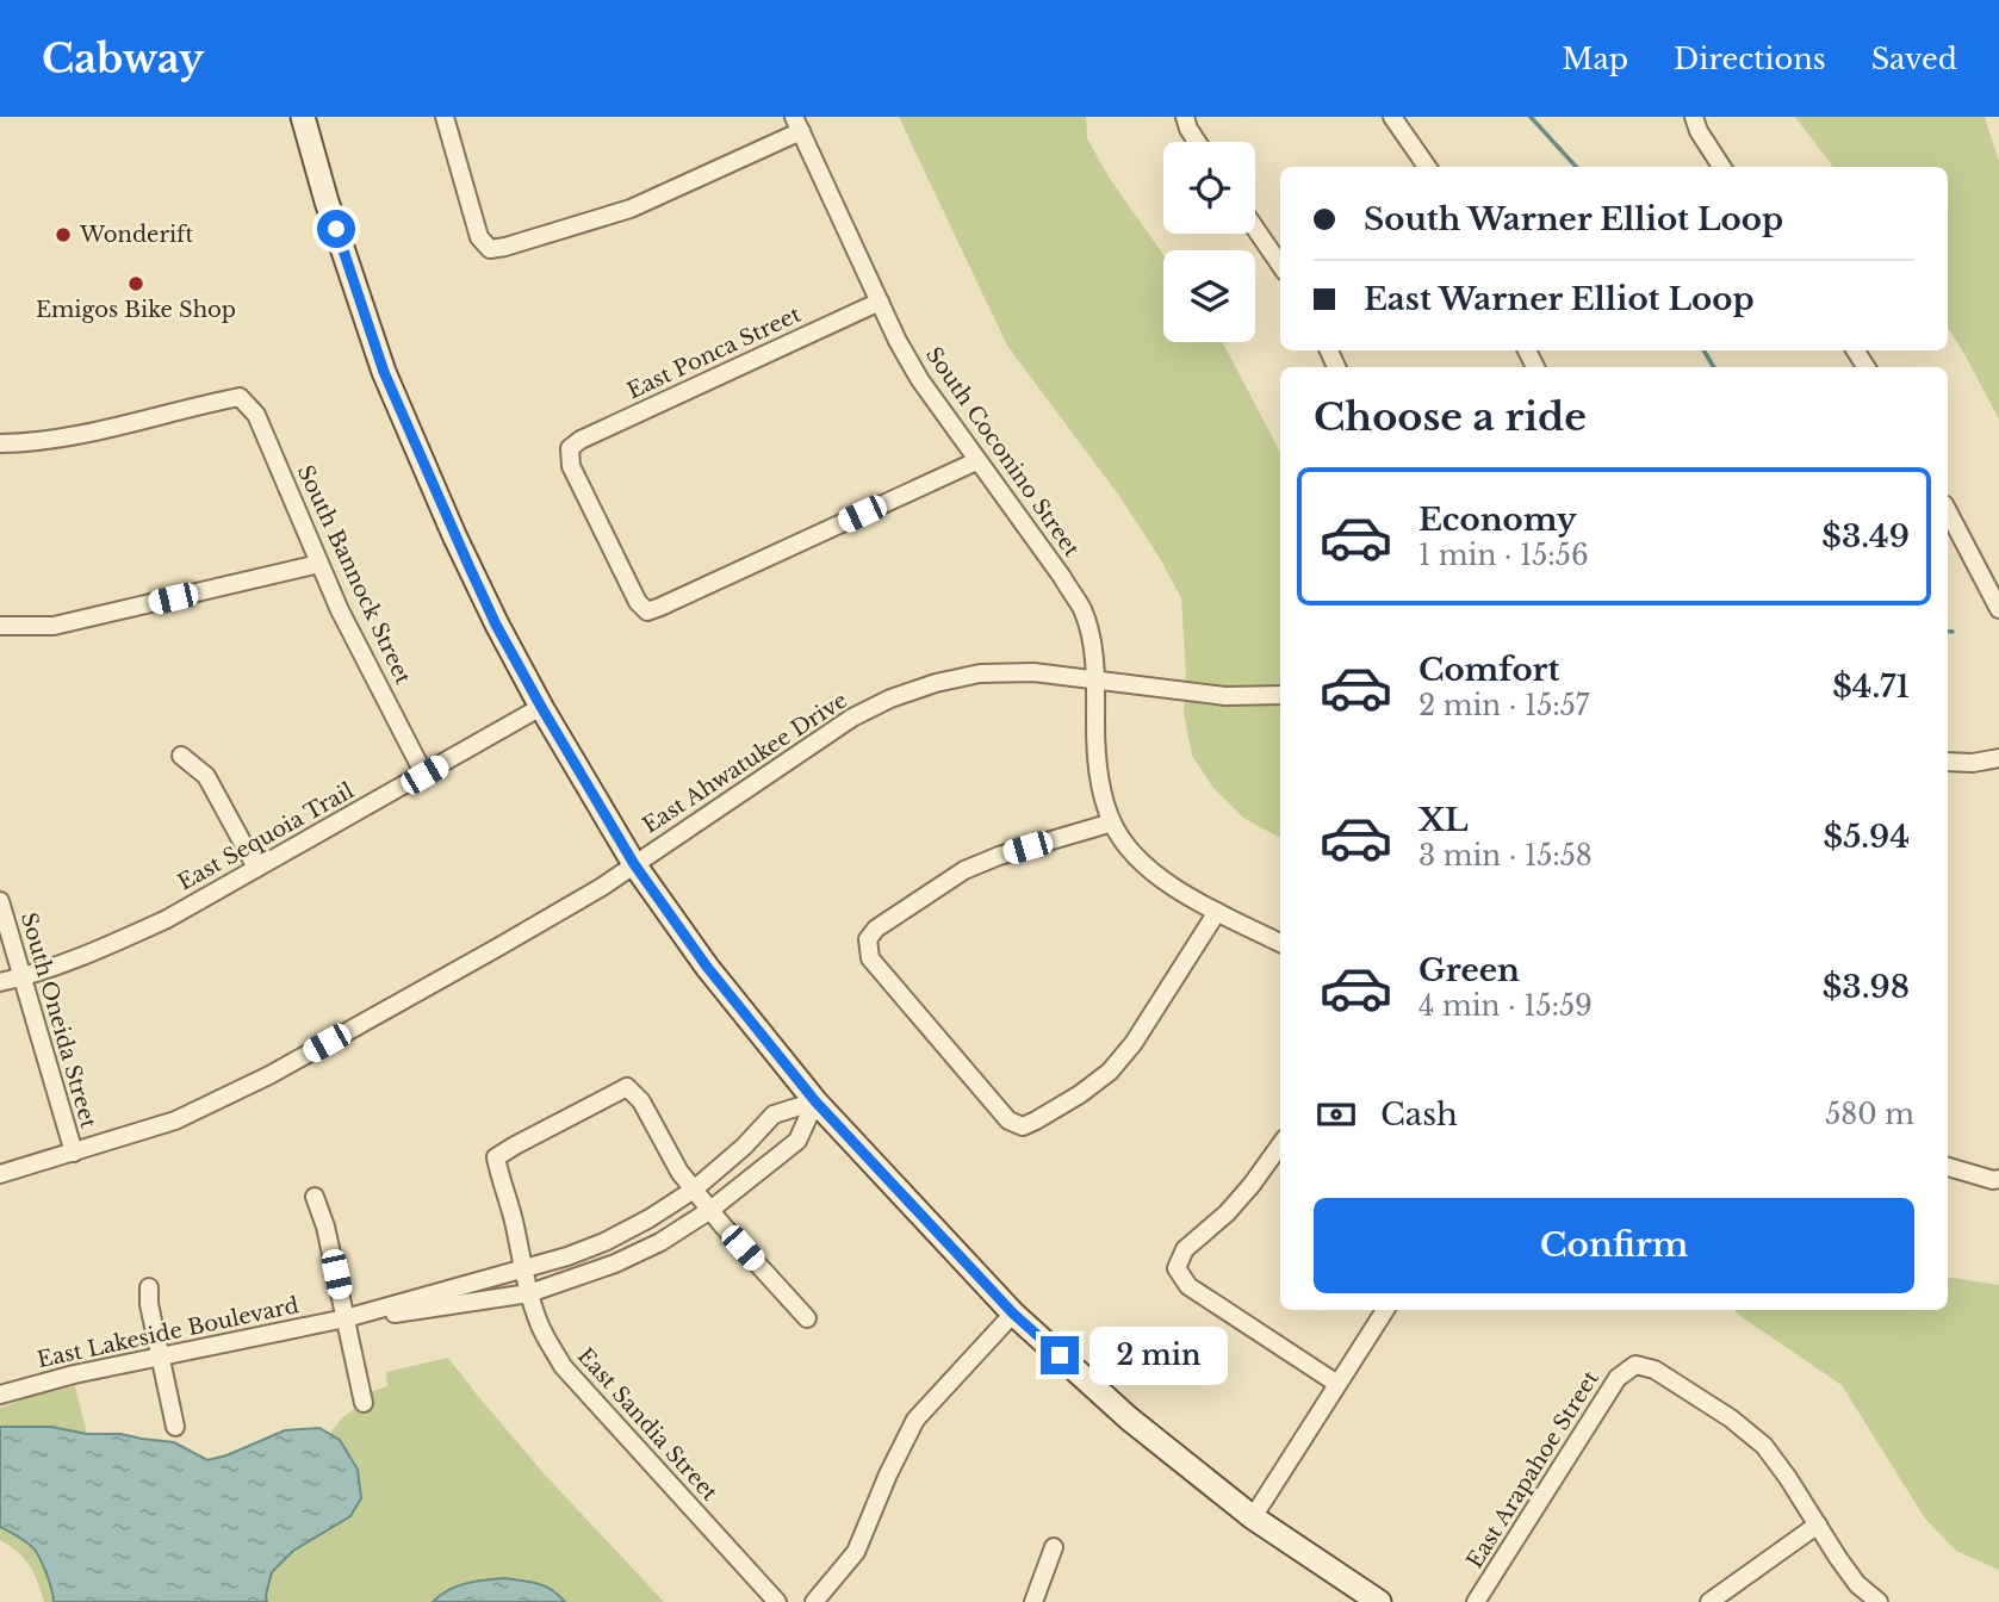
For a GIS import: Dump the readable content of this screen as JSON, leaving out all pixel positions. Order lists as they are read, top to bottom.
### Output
{
  "streets": {
    "street": [
      "East Ponca Street",
      "South Coconino Street",
      "South Bannock Street",
      "East Ahwatukee Drive",
      "East Sequoia Trail",
      "South Oneida Street",
      "East Lakeside Boulevard",
      "East Sandia Street",
      "East Arapahoe Street"
    ]
  },
  "crossings": [
    ["East Ponca Street", "South Coconino Street"],
    ["South Coconino Street", "East Ahwatukee Drive"],
    ["South Bannock Street", "East Sequoia Trail"],
    ["East Ahwatukee Drive", "South Oneida Street"],
    ["East Sequoia Trail", "South Oneida Street"],
    ["East Lakeside Boulevard", "East Sandia Street"]
  ],
  "places": ["Wonderift", "Emigos Bike Shop"],
  "page": {
    "header": "Cabway",
    "nav": ["Map", "Directions", "Saved"],
    "banner": ["South Warner Elliot Loop", "East Warner Elliot Loop"],
    "heading": "Choose a ride",
    "list": [
      {
        "name": "Economy",
        "note": "1 min · 15:56",
        "value": "$3.49"
      },
      {
        "name": "Comfort",
        "note": "2 min · 15:57",
        "value": "$4.71"
      },
      {
        "name": "XL",
        "note": "3 min · 15:58",
        "value": "$5.94"
      },
      {
        "name": "Green",
        "note": "4 min · 15:59",
        "value": "$3.98"
      }
    ],
    "pay": ["Cash", "580 m"],
    "buttons": "Confirm",
    "bubble": "2 min"
  }
}
